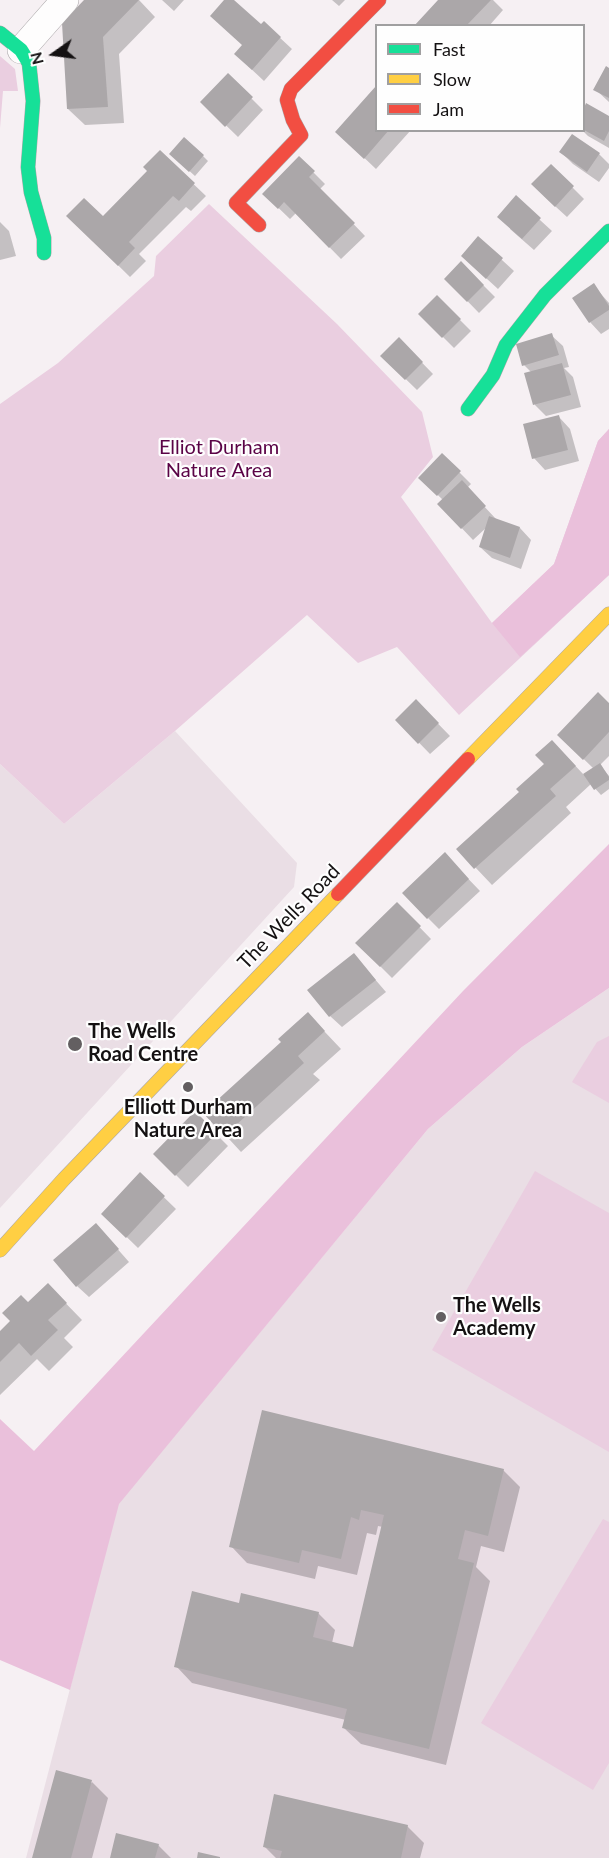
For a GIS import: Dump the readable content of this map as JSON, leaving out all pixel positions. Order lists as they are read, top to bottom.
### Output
{
  "streets": {
    "street": ["The Wells Road"]
  },
  "parks": ["Elliot Durham Nature Area"],
  "places": ["The Wells Road Centre", "Elliott Durham Nature Area", "The Wells Academy"],
  "legend": ["Fast", "Slow", "Jam"],
  "north": "left"
}
